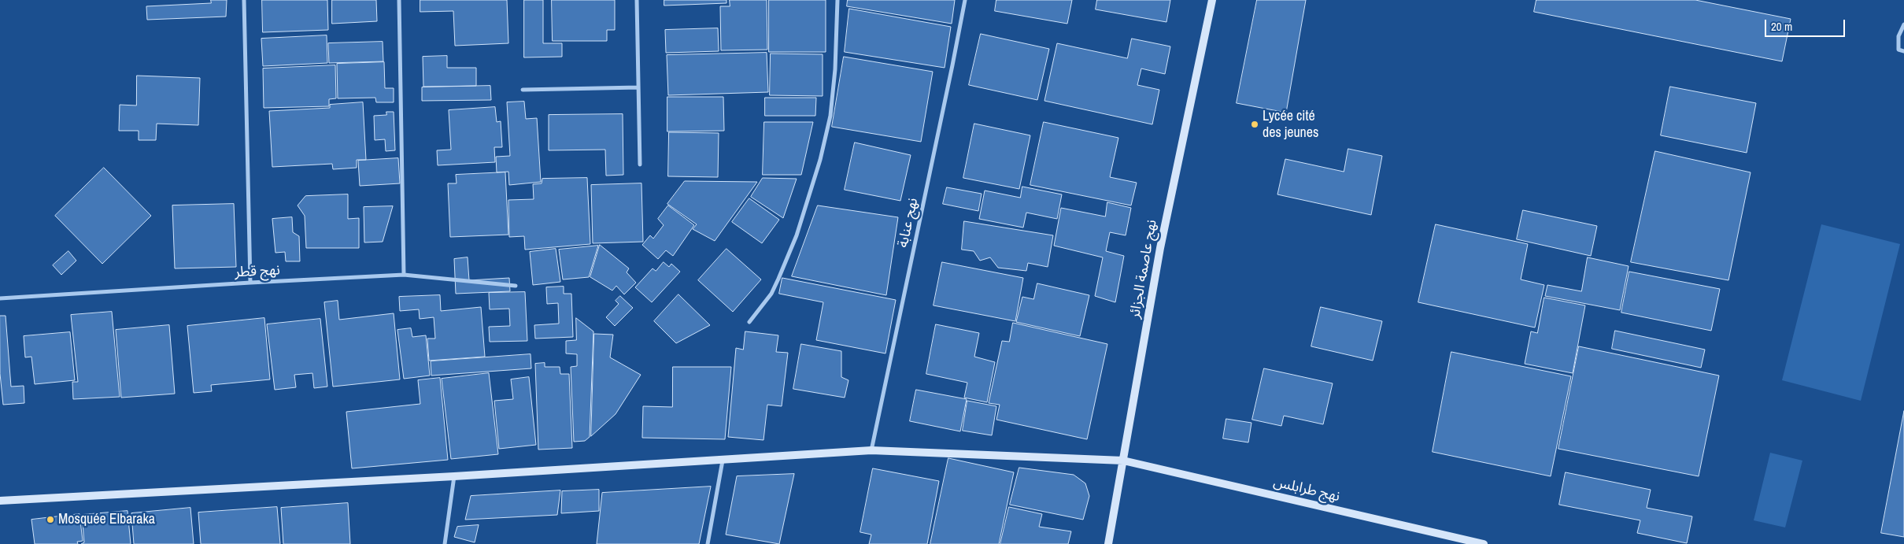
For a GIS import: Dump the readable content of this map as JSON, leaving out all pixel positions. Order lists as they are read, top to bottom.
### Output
{
  "streets": {
    "street": [
      "نهج عنابة",
      "نهج عاصمة الجزائر",
      "نهج قطر",
      "نهج طرابلس"
    ]
  },
  "crossings": [
    ["نهج عنابة", "نهج طرابلس"],
    ["نهج عاصمة الجزائر", "نهج طرابلس"]
  ],
  "places": ["Lycée cité des jeunes", "Mosquée Elbaraka"],
  "scale_bar": "20 m"
}
